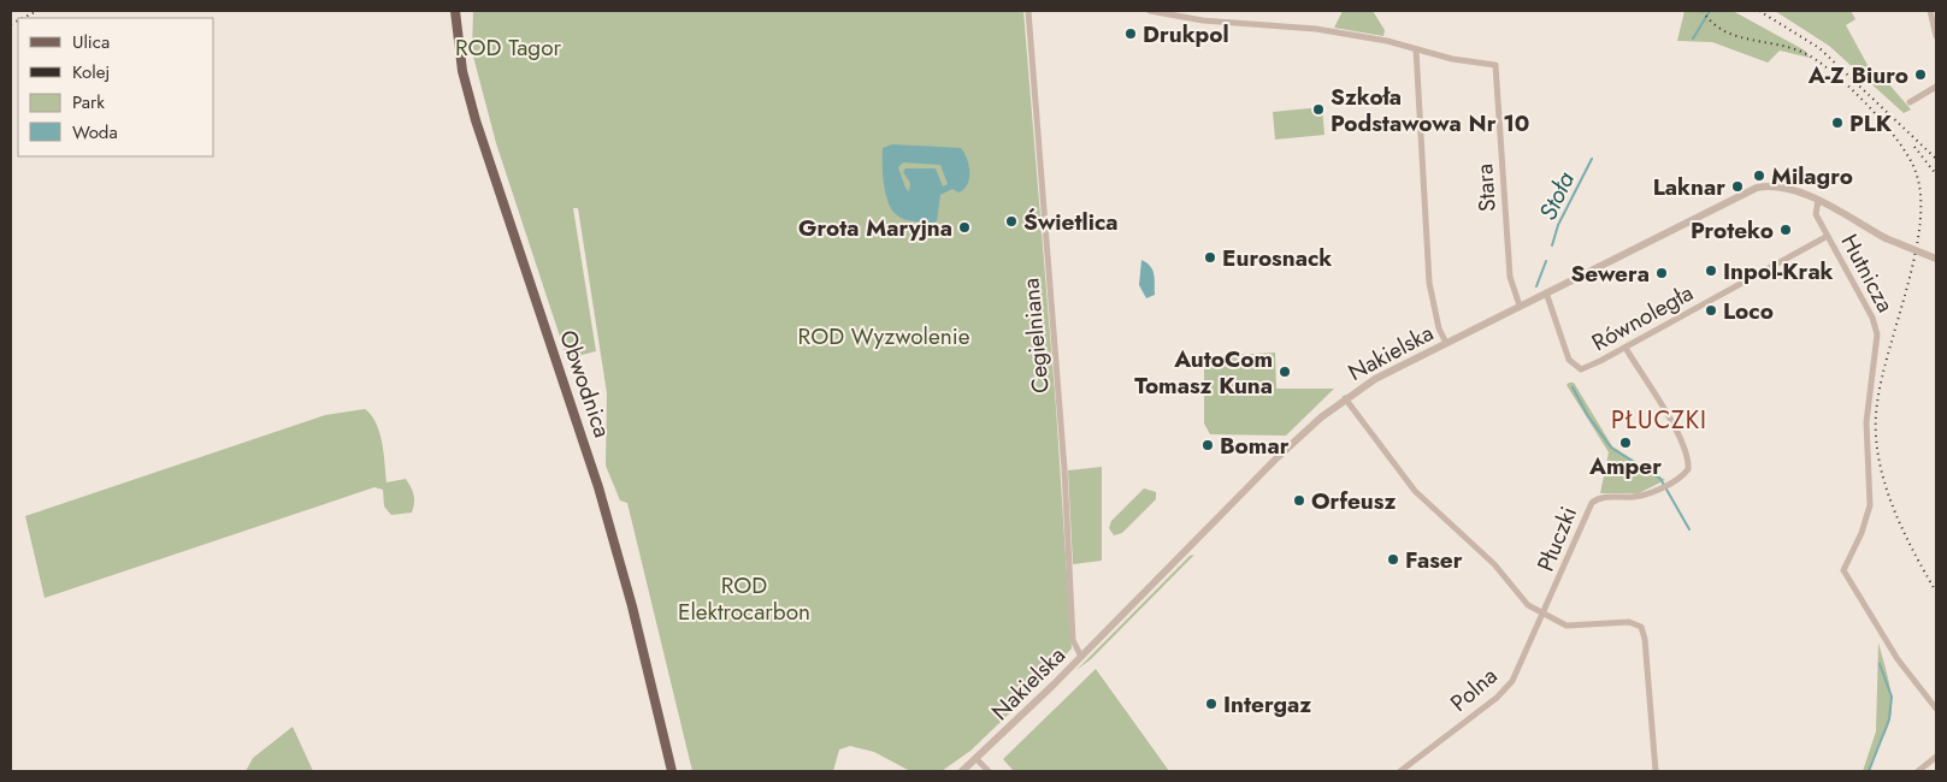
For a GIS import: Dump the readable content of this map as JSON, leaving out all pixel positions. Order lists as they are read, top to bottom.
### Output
{
  "streets": {
    "main road": ["Obwodnica"],
    "street": [
      "Stara",
      "Hutnicza",
      "Równoległa",
      "Cegielniana",
      "Nakielska",
      "Płuczki",
      "Polna"
    ]
  },
  "crossings": [
    ["Stara", "Nakielska"],
    ["Hutnicza", "Równoległa"],
    ["Hutnicza", "Nakielska"],
    ["Równoległa", "Nakielska"],
    ["Równoległa", "Płuczki"],
    ["Cegielniana", "Nakielska"],
    ["Płuczki", "Polna"]
  ],
  "districts": ["PŁUCZKI"],
  "water": ["Stoła"],
  "parks": ["ROD Tagor", "ROD Wyzwolenie", "ROD Elektrocarbon"],
  "places": [
    "Drukpol",
    "A-Z Biuro",
    "Szkoła Podstawowa Nr 10",
    "PLK",
    "Milagro",
    "Laknar",
    "Świetlica",
    "Grota Maryjna",
    "Proteko",
    "Eurosnack",
    "Inpol-Krak",
    "Sewera",
    "Loco",
    "AutoCom Tomasz Kuna",
    "Amper",
    "Bomar",
    "Orfeusz",
    "Faser",
    "Intergaz"
  ],
  "legend": [
    "Ulica",
    "Kolej",
    "Park",
    "Woda"
  ]
}
